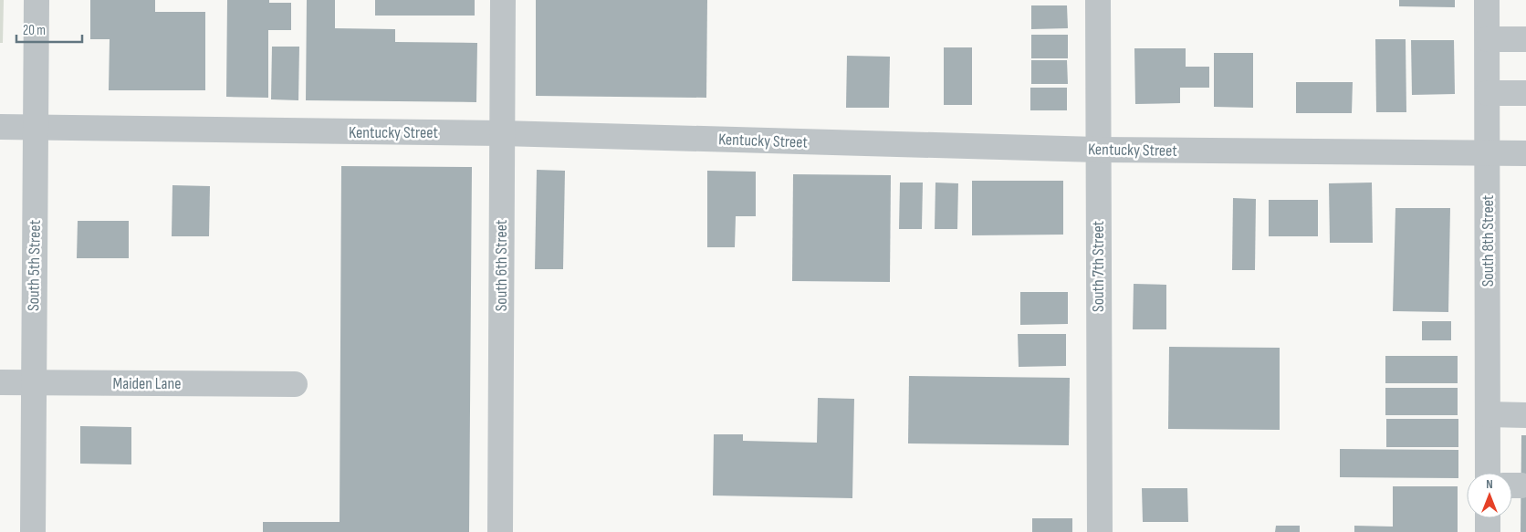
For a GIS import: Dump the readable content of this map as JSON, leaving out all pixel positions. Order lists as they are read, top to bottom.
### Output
{
  "streets": {
    "street": [
      "Kentucky Street",
      "South 8th Street",
      "South 5th Street",
      "South 6th Street",
      "South 7th Street",
      "Maiden Lane"
    ]
  },
  "crossings": [
    ["Kentucky Street", "South 8th Street"],
    ["Kentucky Street", "South 5th Street"],
    ["Kentucky Street", "South 6th Street"],
    ["Kentucky Street", "South 7th Street"],
    ["South 5th Street", "Maiden Lane"]
  ],
  "scale_bar": "20 m",
  "north": "top"
}
